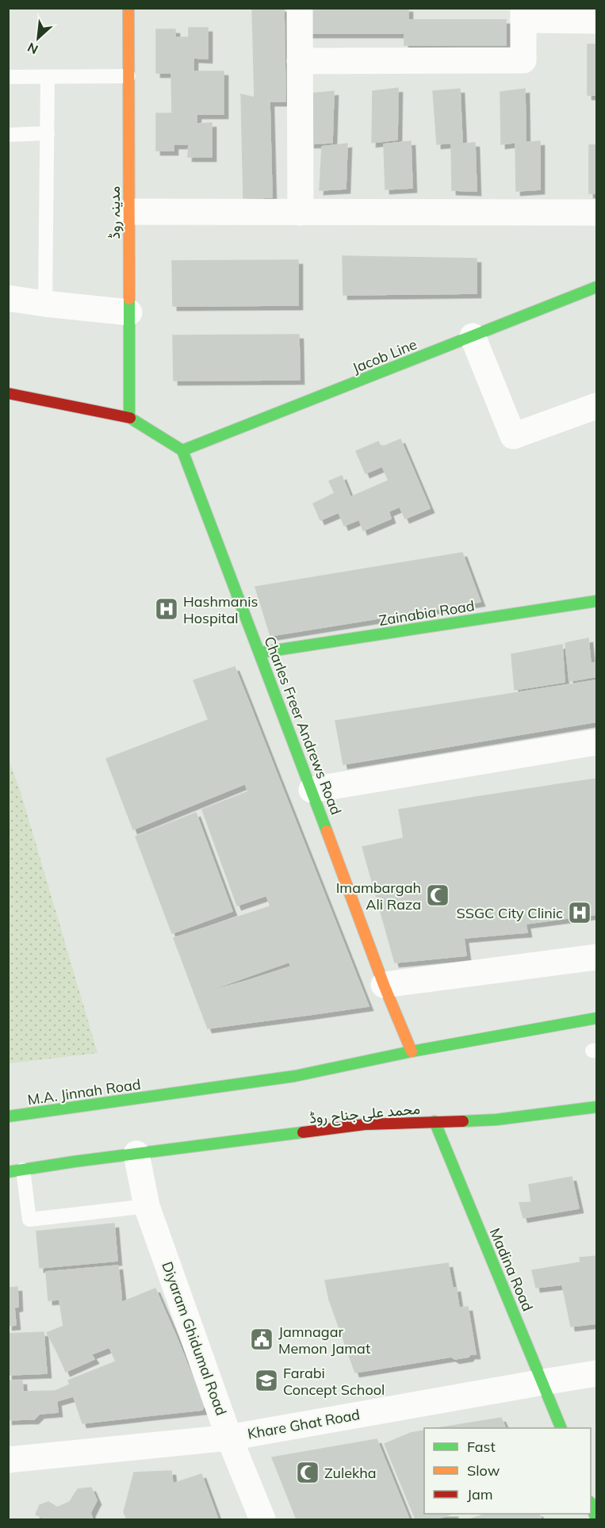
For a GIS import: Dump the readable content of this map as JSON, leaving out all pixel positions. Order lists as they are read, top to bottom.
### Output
{
  "streets": {
    "main road": [
      "مدینہ روڈ",
      "Jacob Line",
      "Zainabia Road",
      "Charles Freer Andrews Road",
      "M.A. Jinnah Road",
      "محمد علی جناح روڈ",
      "Madina Road"
    ],
    "street": ["Diyaram Ghidumal Road", "Khare Ghat Road"]
  },
  "crossings": [
    ["Jacob Line", "Charles Freer Andrews Road"],
    ["Zainabia Road", "Charles Freer Andrews Road"],
    ["Charles Freer Andrews Road", "M.A. Jinnah Road"],
    ["محمد علی جناح روڈ", "Madina Road"],
    ["محمد علی جناح روڈ", "Diyaram Ghidumal Road"],
    ["Madina Road", "Khare Ghat Road"],
    ["Diyaram Ghidumal Road", "Khare Ghat Road"]
  ],
  "places": {
    "hospital": ["Hashmanis Hospital", "SSGC City Clinic"],
    "mosque": ["Imambargah Ali Raza", "Zulekha"],
    "public building": ["Jamnagar Memon Jamat"],
    "school or university": ["Farabi Concept School"]
  },
  "legend": ["Fast", "Slow", "Jam"],
  "north": "bottom left"
}
